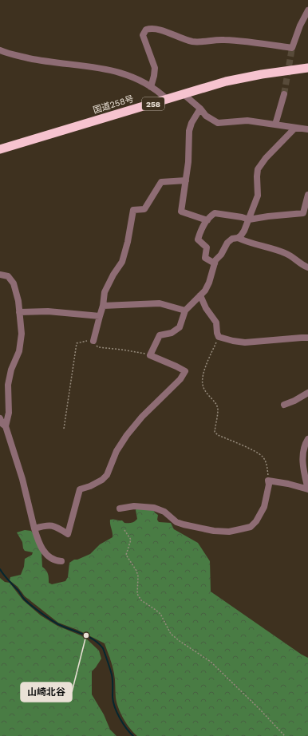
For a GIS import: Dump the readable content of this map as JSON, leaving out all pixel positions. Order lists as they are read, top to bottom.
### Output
{
  "streets": {
    "highway": ["258", "国道258号"]
  },
  "places": ["山崎北谷"]
}
